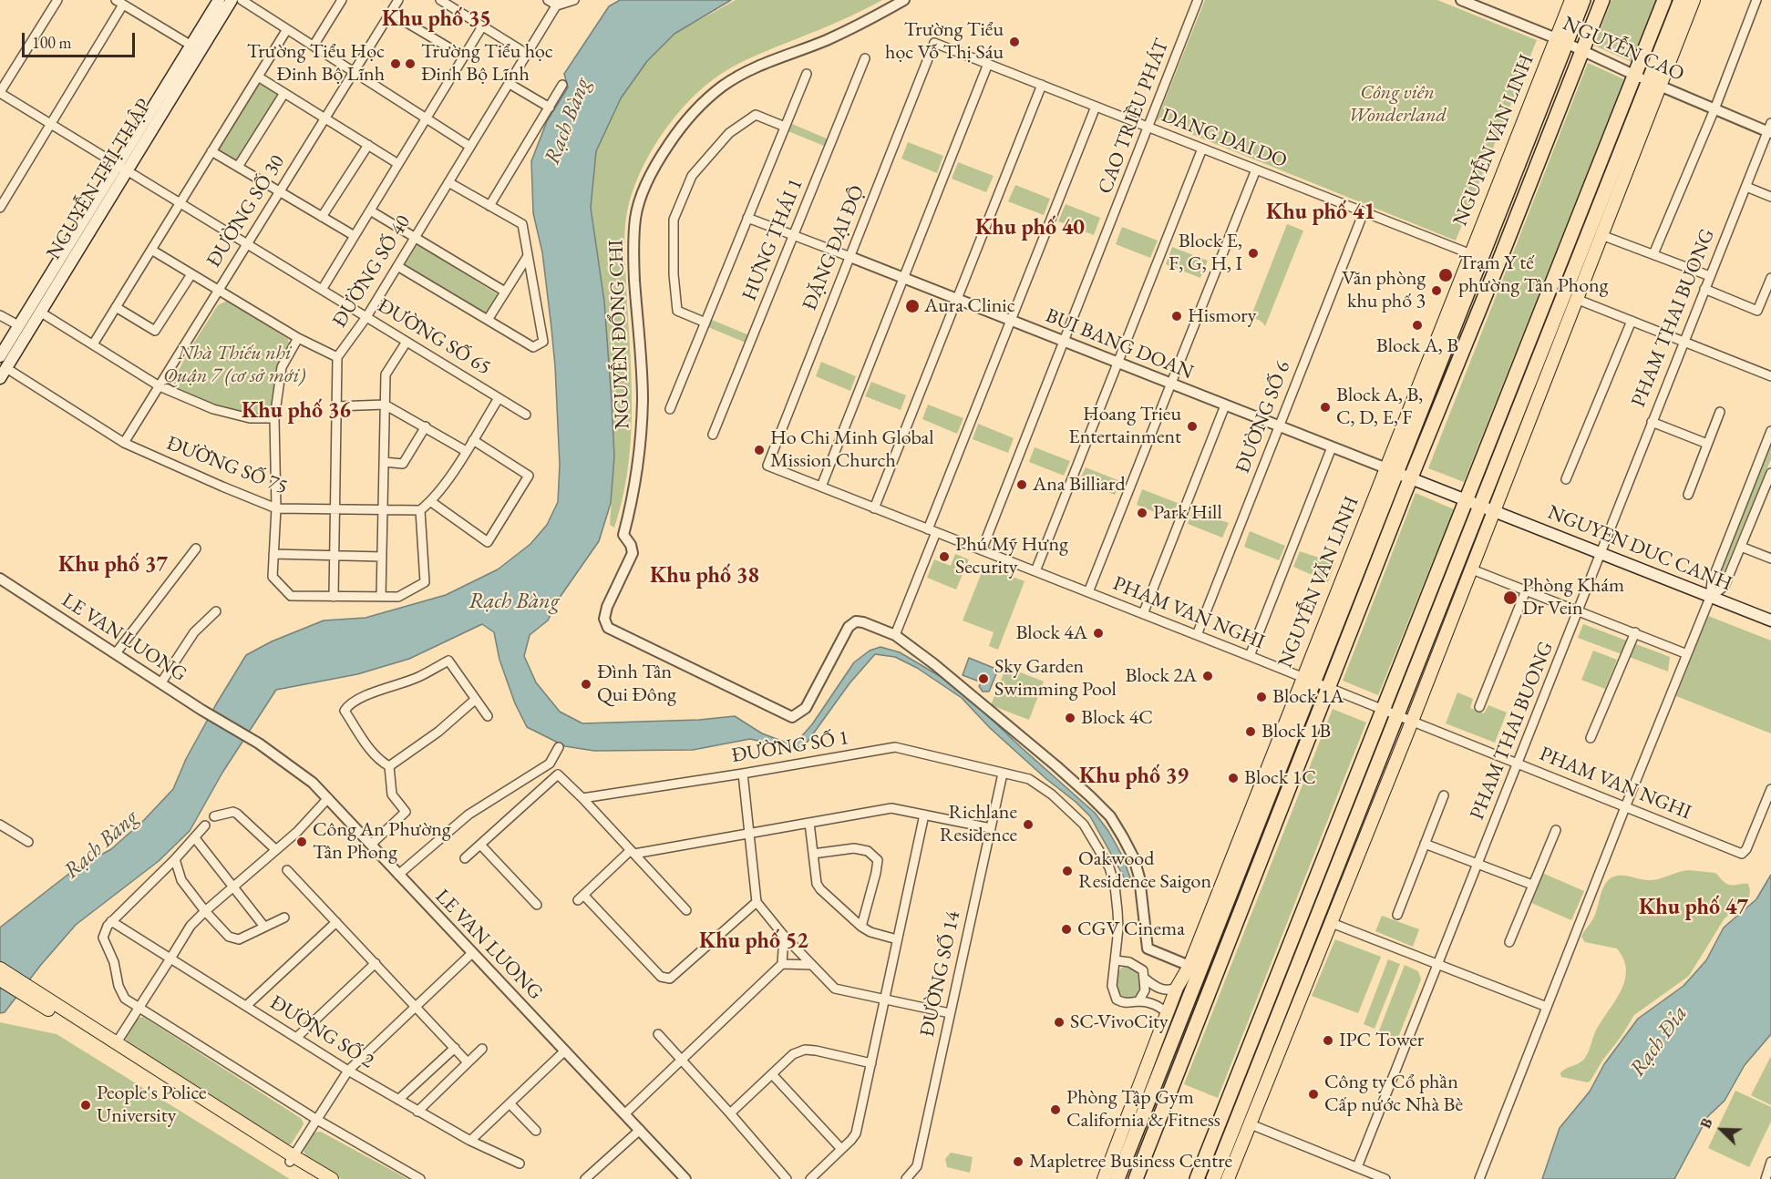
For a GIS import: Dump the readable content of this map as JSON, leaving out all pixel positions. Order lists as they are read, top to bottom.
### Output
{
  "streets": {
    "highway": ["NGUYỄN VĂN LINH"],
    "main road": ["NGUYỄN THỊ THẬP", "NGUYEN DUC CANH"],
    "street": [
      "NGUYỄN CAO",
      "CAO TRIỀU PHÁT",
      "DANG DAI DO",
      "ĐƯỜNG SỐ 30",
      "HƯNG THÁI 1",
      "ĐẶNG ĐẠI ĐỘ",
      "ĐƯỜNG SỐ 40",
      "PHAM THAI BUONG",
      "NGUYỄN ĐỔNG CHI",
      "ĐƯỜNG SỐ 65",
      "BUI BANG DOAN",
      "ĐƯỜNG SỐ 6",
      "ĐƯỜNG SỐ 75",
      "PHAM VAN NGHI",
      "LE VAN LUONG",
      "ĐƯỜNG SỐ 1",
      "ĐƯỜNG SỐ 14",
      "ĐƯỜNG SỐ 2"
    ]
  },
  "crossings": [
    ["NGUYỄN CAO", "NGUYỄN VĂN LINH"],
    ["NGUYỄN CAO", "PHAM THAI BUONG"],
    ["CAO TRIỀU PHÁT", "DANG DAI DO"],
    ["CAO TRIỀU PHÁT", "BUI BANG DOAN"],
    ["CAO TRIỀU PHÁT", "PHAM VAN NGHI"],
    ["DANG DAI DO", "NGUYỄN VĂN LINH"],
    ["DANG DAI DO", "ĐẶNG ĐẠI ĐỘ"],
    ["DANG DAI DO", "ĐƯỜNG SỐ 6"],
    ["NGUYỄN VĂN LINH", "NGUYỄN ĐỔNG CHI"],
    ["NGUYỄN VĂN LINH", "BUI BANG DOAN"],
    ["NGUYỄN VĂN LINH", "NGUYEN DUC CANH"],
    ["NGUYỄN VĂN LINH", "PHAM VAN NGHI"],
    ["NGUYỄN THỊ THẬP", "ĐƯỜNG SỐ 65"],
    ["NGUYỄN THỊ THẬP", "ĐƯỜNG SỐ 75"],
    ["ĐƯỜNG SỐ 30", "ĐƯỜNG SỐ 65"],
    ["ĐƯỜNG SỐ 30", "ĐƯỜNG SỐ 75"],
    ["HƯNG THÁI 1", "BUI BANG DOAN"],
    ["ĐẶNG ĐẠI ĐỘ", "BUI BANG DOAN"],
    ["ĐẶNG ĐẠI ĐỘ", "PHAM VAN NGHI"],
    ["ĐƯỜNG SỐ 40", "ĐƯỜNG SỐ 65"],
    ["ĐƯỜNG SỐ 40", "ĐƯỜNG SỐ 75"],
    ["PHAM THAI BUONG", "NGUYEN DUC CANH"],
    ["PHAM THAI BUONG", "PHAM VAN NGHI"],
    ["BUI BANG DOAN", "ĐƯỜNG SỐ 6"],
    ["BUI BANG DOAN", "NGUYEN DUC CANH"],
    ["ĐƯỜNG SỐ 6", "PHAM VAN NGHI"],
    ["ĐƯỜNG SỐ 1", "ĐƯỜNG SỐ 14"]
  ],
  "districts": [
    "Khu phố 35",
    "Khu phố 41",
    "Khu phố 40",
    "Khu phố 36",
    "Khu phố 37",
    "Khu phố 38",
    "Khu phố 39",
    "Khu phố 47",
    "Khu phố 52"
  ],
  "water": ["Rạch Bàng", "Rạch Đỉa"],
  "parks": ["Công viên Wonderland", "Nhà Thiếu nhi Quận 7 (cơ sở mới)"],
  "places": [
    "Trường Tiểu học Vỗ Thị Sáu",
    "Trường Tiểu Học Đinh Bộ Lĩnh",
    "Trường Tiểu học Đinh Bộ Lĩnh",
    "Block E, F, G, H, I",
    "Trạm Y tế phường Tân Phong",
    "Văn phòng khu phố 3",
    "Aura Clinic",
    "Hismory",
    "Block A, B",
    "Block A, B, C, D, E, F",
    "Hoang Trieu Entertainment",
    "Ho Chi Minh Global Mission Church",
    "Ana Billiard",
    "Park Hill",
    "Phú Mỹ Hưng Security",
    "Phòng Khám Dr Vein",
    "Block 4A",
    "Block 2A",
    "Sky Garden Swimming Pool",
    "Đình Tân Qui Đông",
    "Block 1A",
    "Block 4C",
    "Block 1B",
    "Block 1C",
    "Richlane Residence",
    "Công An Phường Tân Phong",
    "Oakwood Residence Saigon",
    "CGV Cinema",
    "SC-VivoCity",
    "IPC Tower",
    "Công ty Cổ phần Cấp nước Nhà Bè",
    "People's Police University",
    "Phòng Tập Gym California & Fitness",
    "Mapletree Business Centre"
  ],
  "scale_bar": "100 m",
  "north": "top left"
}
